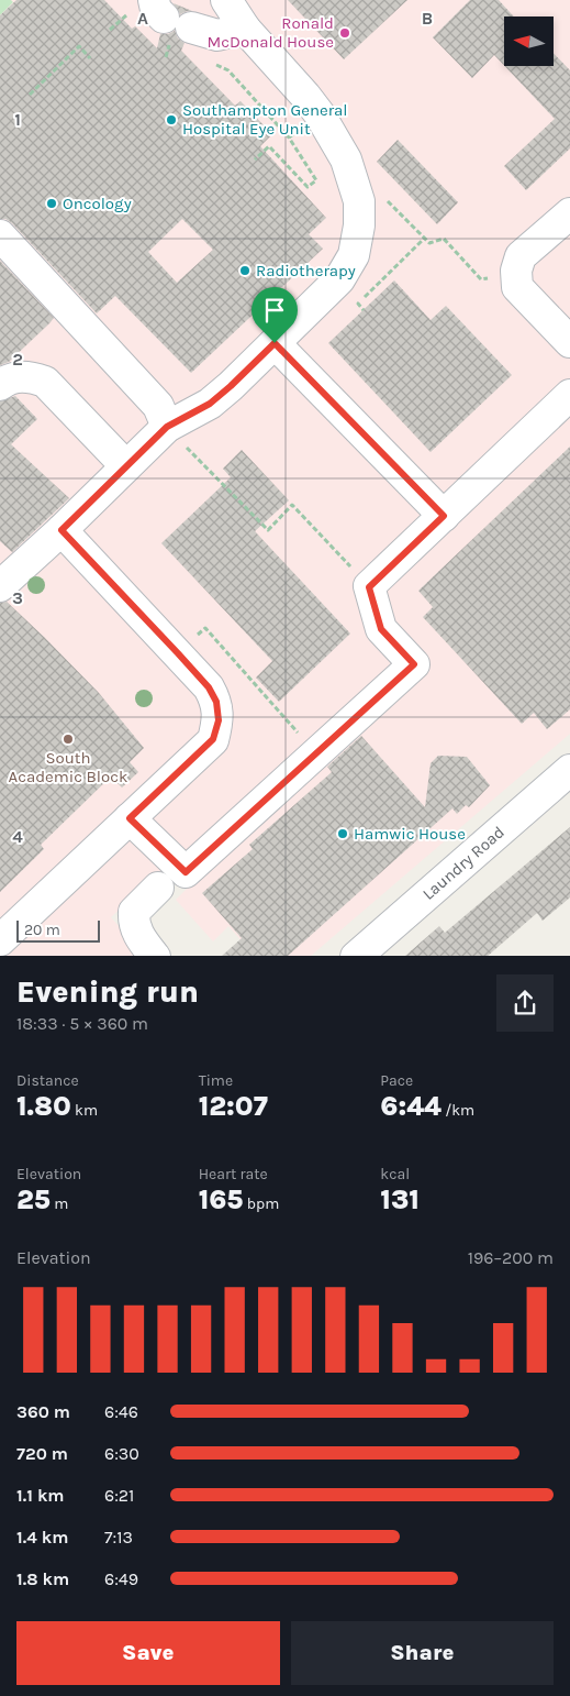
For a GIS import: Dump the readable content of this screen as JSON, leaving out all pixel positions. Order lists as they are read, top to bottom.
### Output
{
  "streets": {
    "street": ["Laundry Road"]
  },
  "places": [
    "Ronald McDonald House",
    "Southampton General Hospital Eye Unit",
    "Oncology",
    "Radiotherapy",
    "South Academic Block",
    "Hamwic House"
  ],
  "scale_bar": "20 m",
  "north": "left",
  "page": {
    "scale": "20 m",
    "heading": ["Evening run", "18:33 · 5 × 360 m"],
    "stats": [
      ["Distance", "1.80 km"],
      ["Time", "12:07"],
      ["Pace", "6:44 /km"],
      ["Elevation", "25 m"],
      ["Heart rate", "165 bpm"],
      ["kcal", "131"]
    ],
    "chart": ["Elevation", "196–200 m"],
    "list": [
      {
        "name": "360 m",
        "note": "6:46"
      },
      {
        "name": "720 m",
        "note": "6:30"
      },
      {
        "name": "1.1 km",
        "note": "6:21"
      },
      {
        "name": "1.4 km",
        "note": "7:13"
      },
      {
        "name": "1.8 km",
        "note": "6:49"
      }
    ],
    "buttons": ["Save", "Share"]
  },
  "grid": {
    "columns": ["A", "B"],
    "rows": [
      "1",
      "2",
      "3",
      "4"
    ]
  }
}
